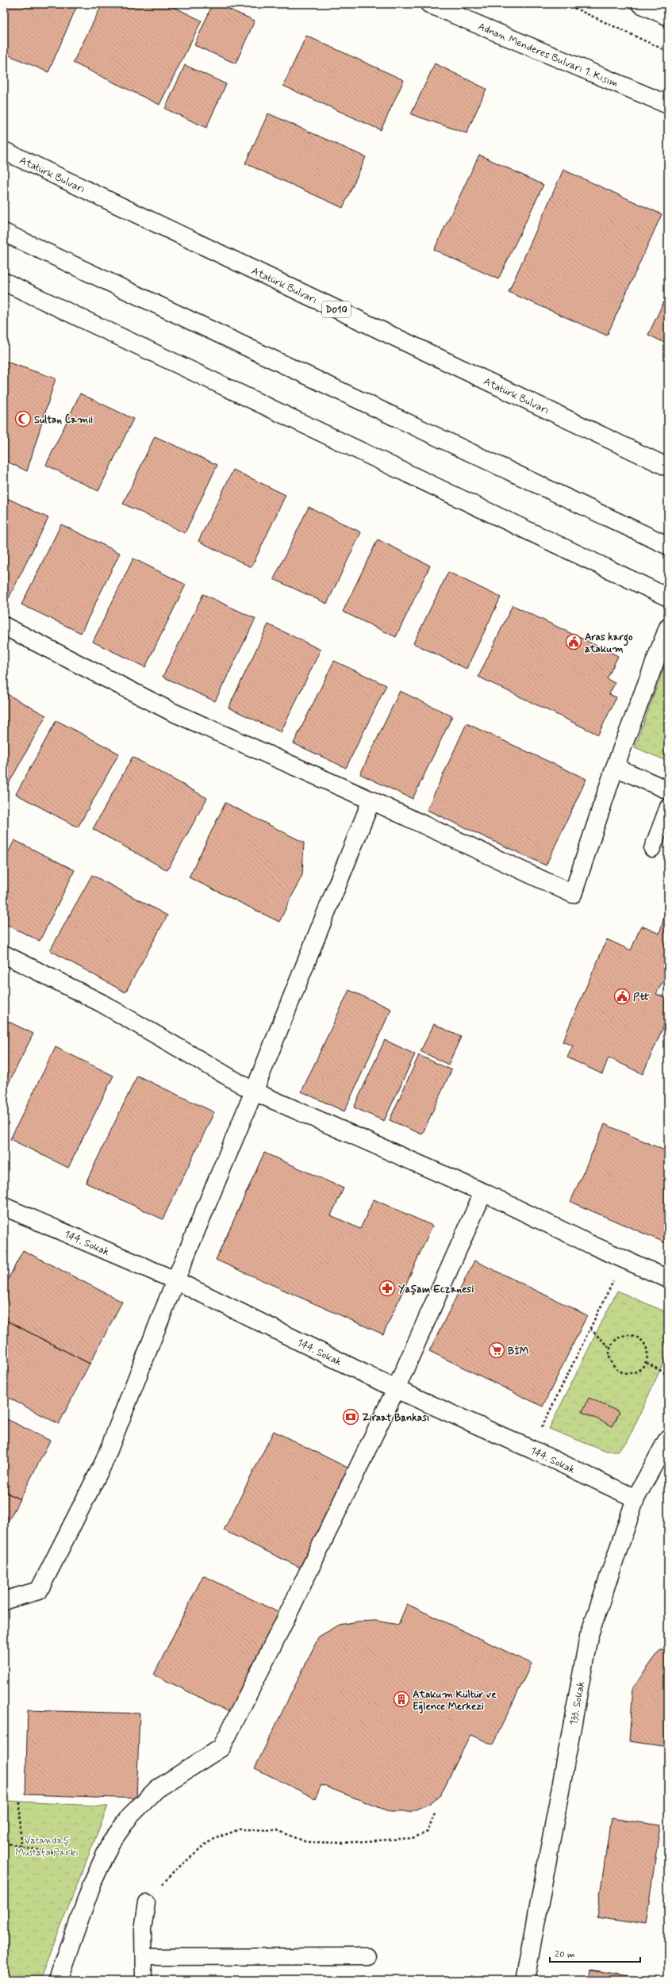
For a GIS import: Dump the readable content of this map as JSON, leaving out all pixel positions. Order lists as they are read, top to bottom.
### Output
{
  "streets": {
    "main road": [
      "Adnan Menderes Bulvarı 1. Kısım",
      "Atatürk Bulvarı",
      "D010",
      "144. Sokak",
      "133. Sokak"
    ]
  },
  "crossings": [
    ["144. Sokak", "133. Sokak"]
  ],
  "parks": ["Vatandaş Mustafa Parkı"],
  "places": {
    "mosque": ["Sultan Camii"],
    "public building": ["Aras kargo atakum", "Ptt"],
    "pharmacy": ["Yaşam Eczanesi"],
    "supermarket": ["BİM"],
    "bank": ["Ziraat Bankası"],
    "building": ["Atakum Kültür ve Eğlence Merkezi"]
  },
  "scale_bar": "20 m"
}
